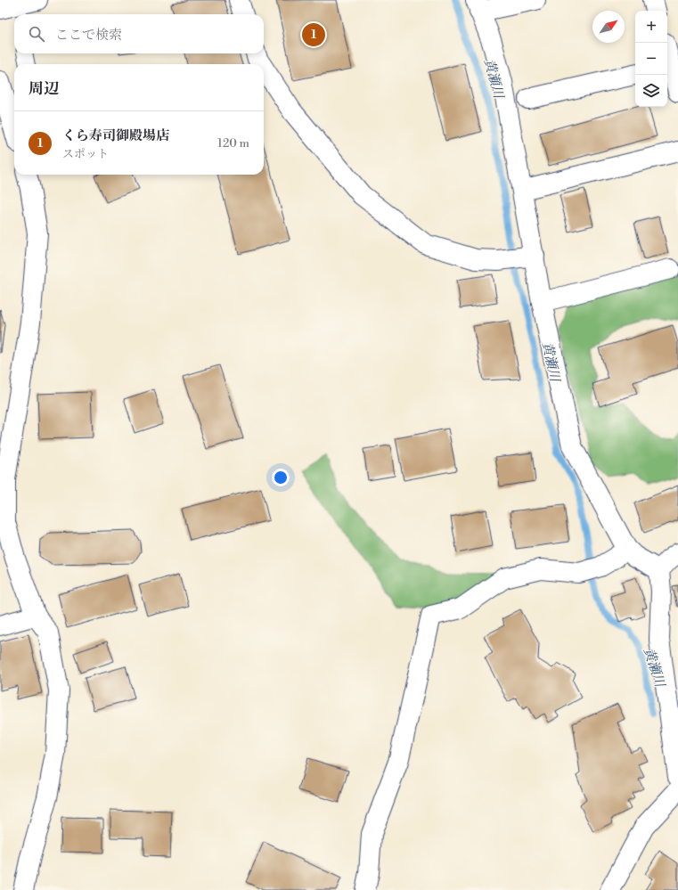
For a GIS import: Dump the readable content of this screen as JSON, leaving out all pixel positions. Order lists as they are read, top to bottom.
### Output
{
  "water": ["黄瀬川"],
  "north": "top right",
  "page": {
    "map_buttons": ["+", "−"],
    "search": "ここで検索",
    "pins": "1",
    "heading": "周辺",
    "list": [
      {
        "mark": "1",
        "name": "くら寿司御殿場店",
        "note": "スポット",
        "value": "120 m"
      }
    ]
  }
}
